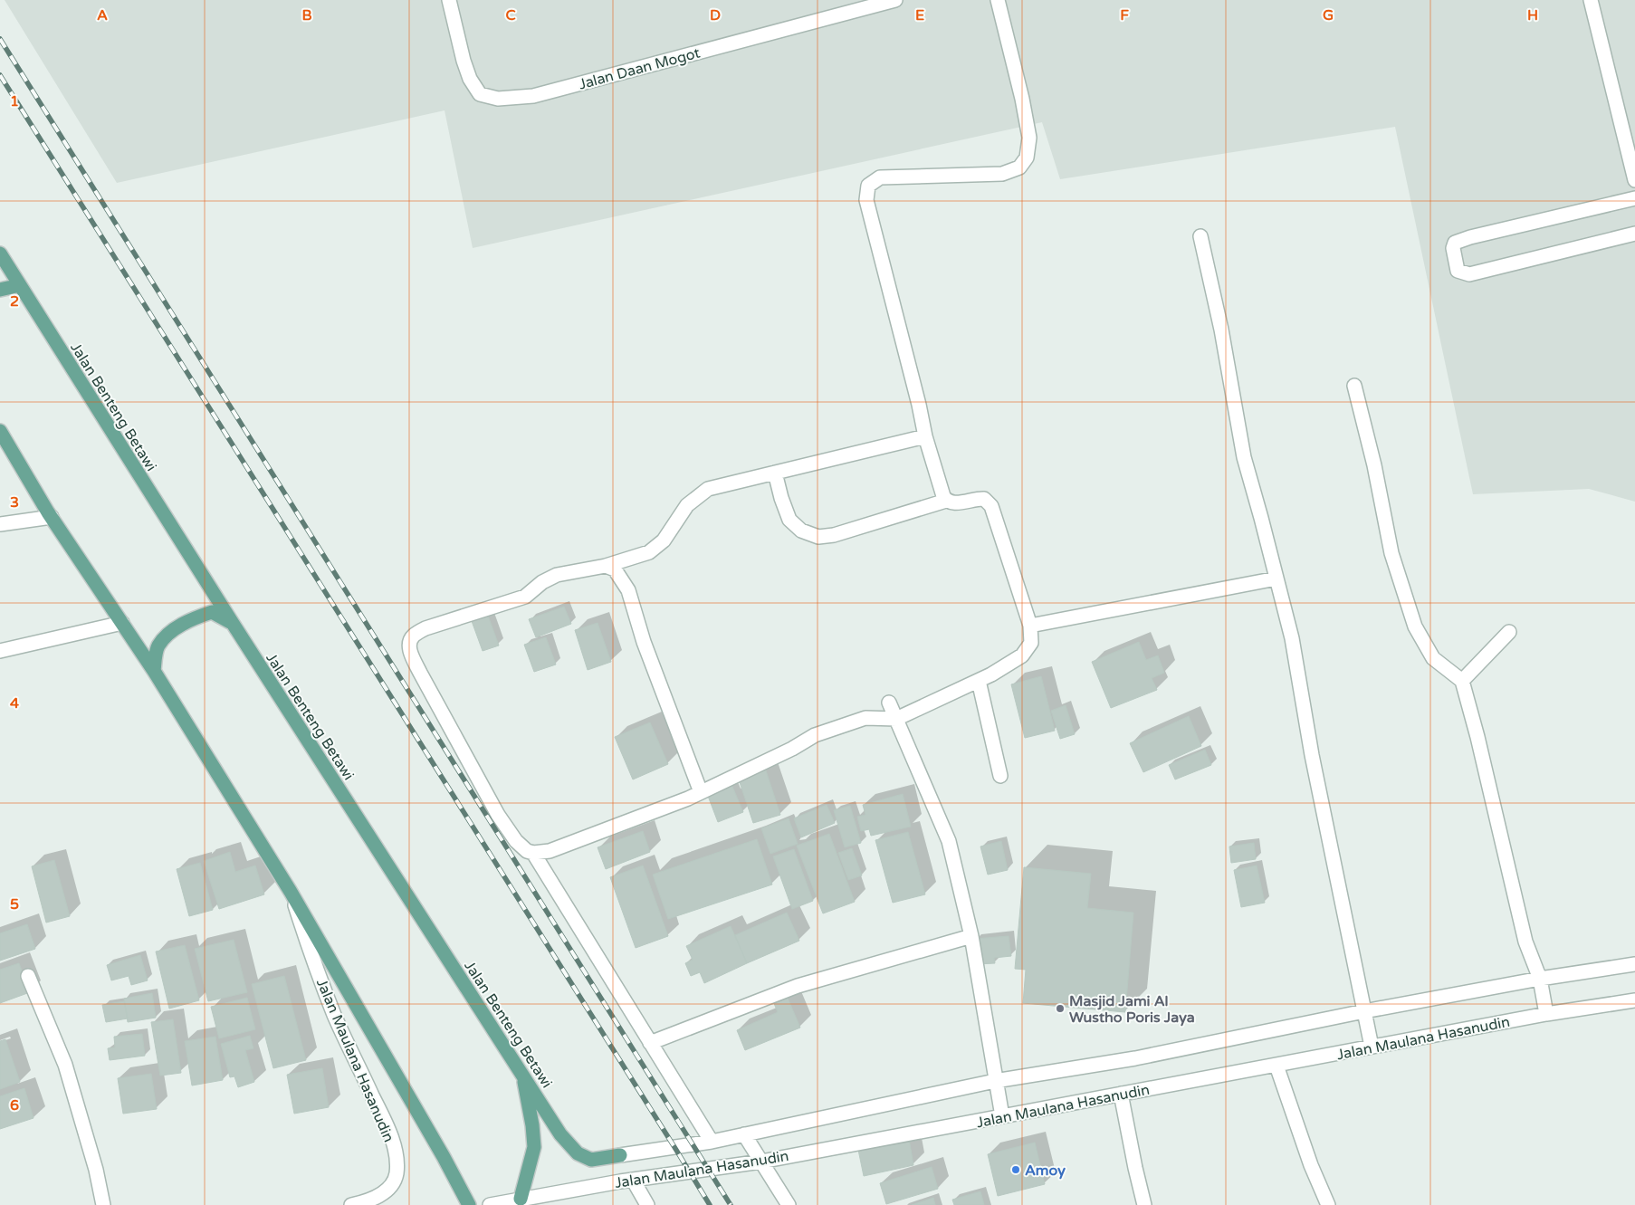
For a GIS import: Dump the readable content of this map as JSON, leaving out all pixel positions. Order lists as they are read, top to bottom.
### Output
{
  "streets": {
    "main road": ["Jalan Benteng Betawi"],
    "street": ["Jalan Daan Mogot", "Jalan Maulana Hasanudin"]
  },
  "crossings": [
    ["Jalan Benteng Betawi", "Jalan Maulana Hasanudin"]
  ],
  "places": ["Masjid Jami Al Wustho Poris Jaya", "Amoy"],
  "grid": {
    "columns": [
      "A",
      "B",
      "C",
      "D",
      "E",
      "F",
      "G",
      "H"
    ],
    "rows": [
      "1",
      "2",
      "3",
      "4",
      "5",
      "6"
    ]
  }
}
